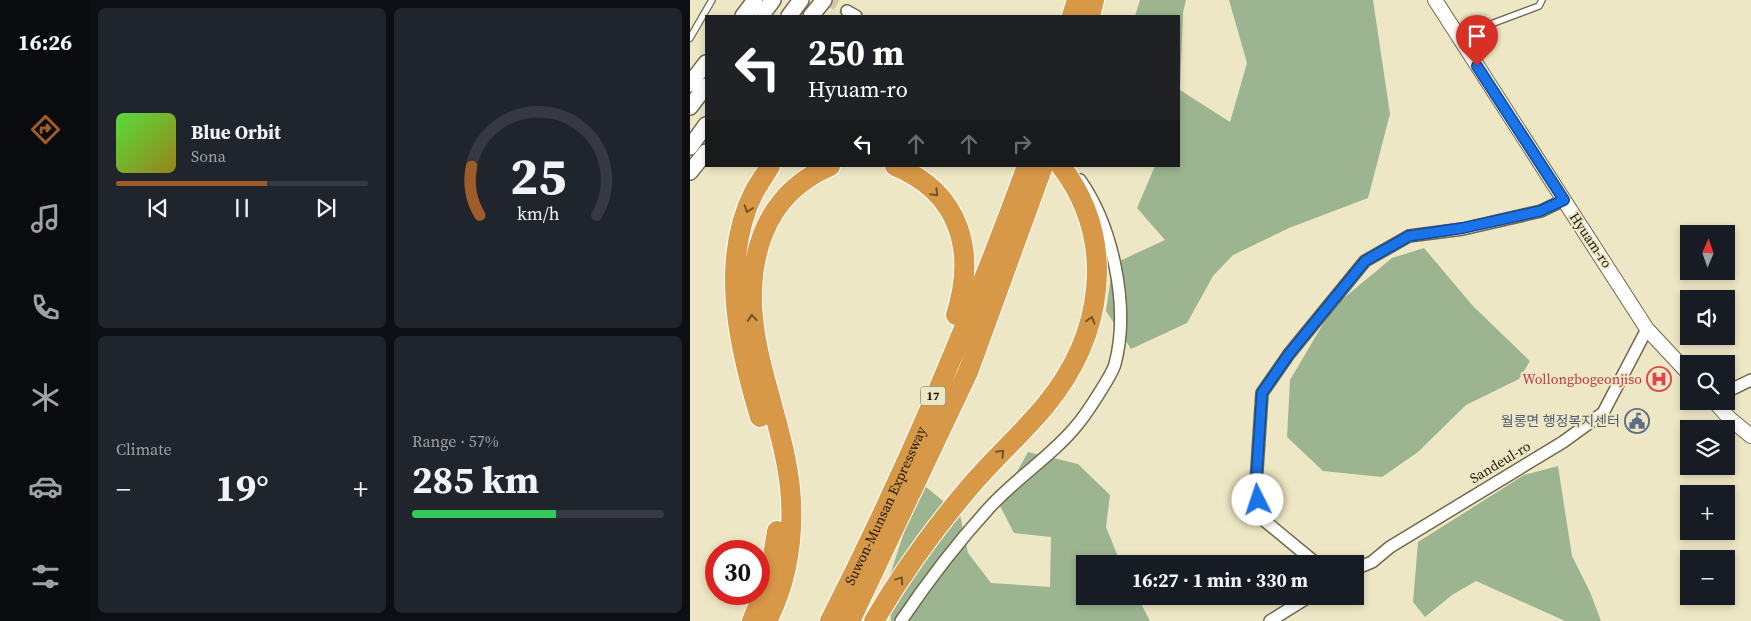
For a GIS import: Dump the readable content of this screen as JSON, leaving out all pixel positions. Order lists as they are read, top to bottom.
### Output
{
  "streets": {
    "highway": ["17", "Suwon-Munsan Expressway"],
    "street": ["Hyuam-ro", "Sandeul-ro"]
  },
  "crossings": [
    ["Hyuam-ro", "Sandeul-ro"]
  ],
  "places": {
    "hospital": ["Wollongbogeonjiso"],
    "public building": ["월롱면 행정복지센터"]
  },
  "north": "top",
  "page": {
    "tabs": "16:26",
    "turn": ["250 m", "Hyuam-ro"],
    "song": ["Blue Orbit", "Sona"],
    "map_buttons": ["+", "−"],
    "tile": [
      "Climate",
      ["Range · 57%", "285 km"]
    ],
    "heat": ["−", "19°", "+"],
    "limit": "30",
    "trip": "16:27 · 1 min · 330 m",
    "gauge": ["25", "km/h"]
  }
}
